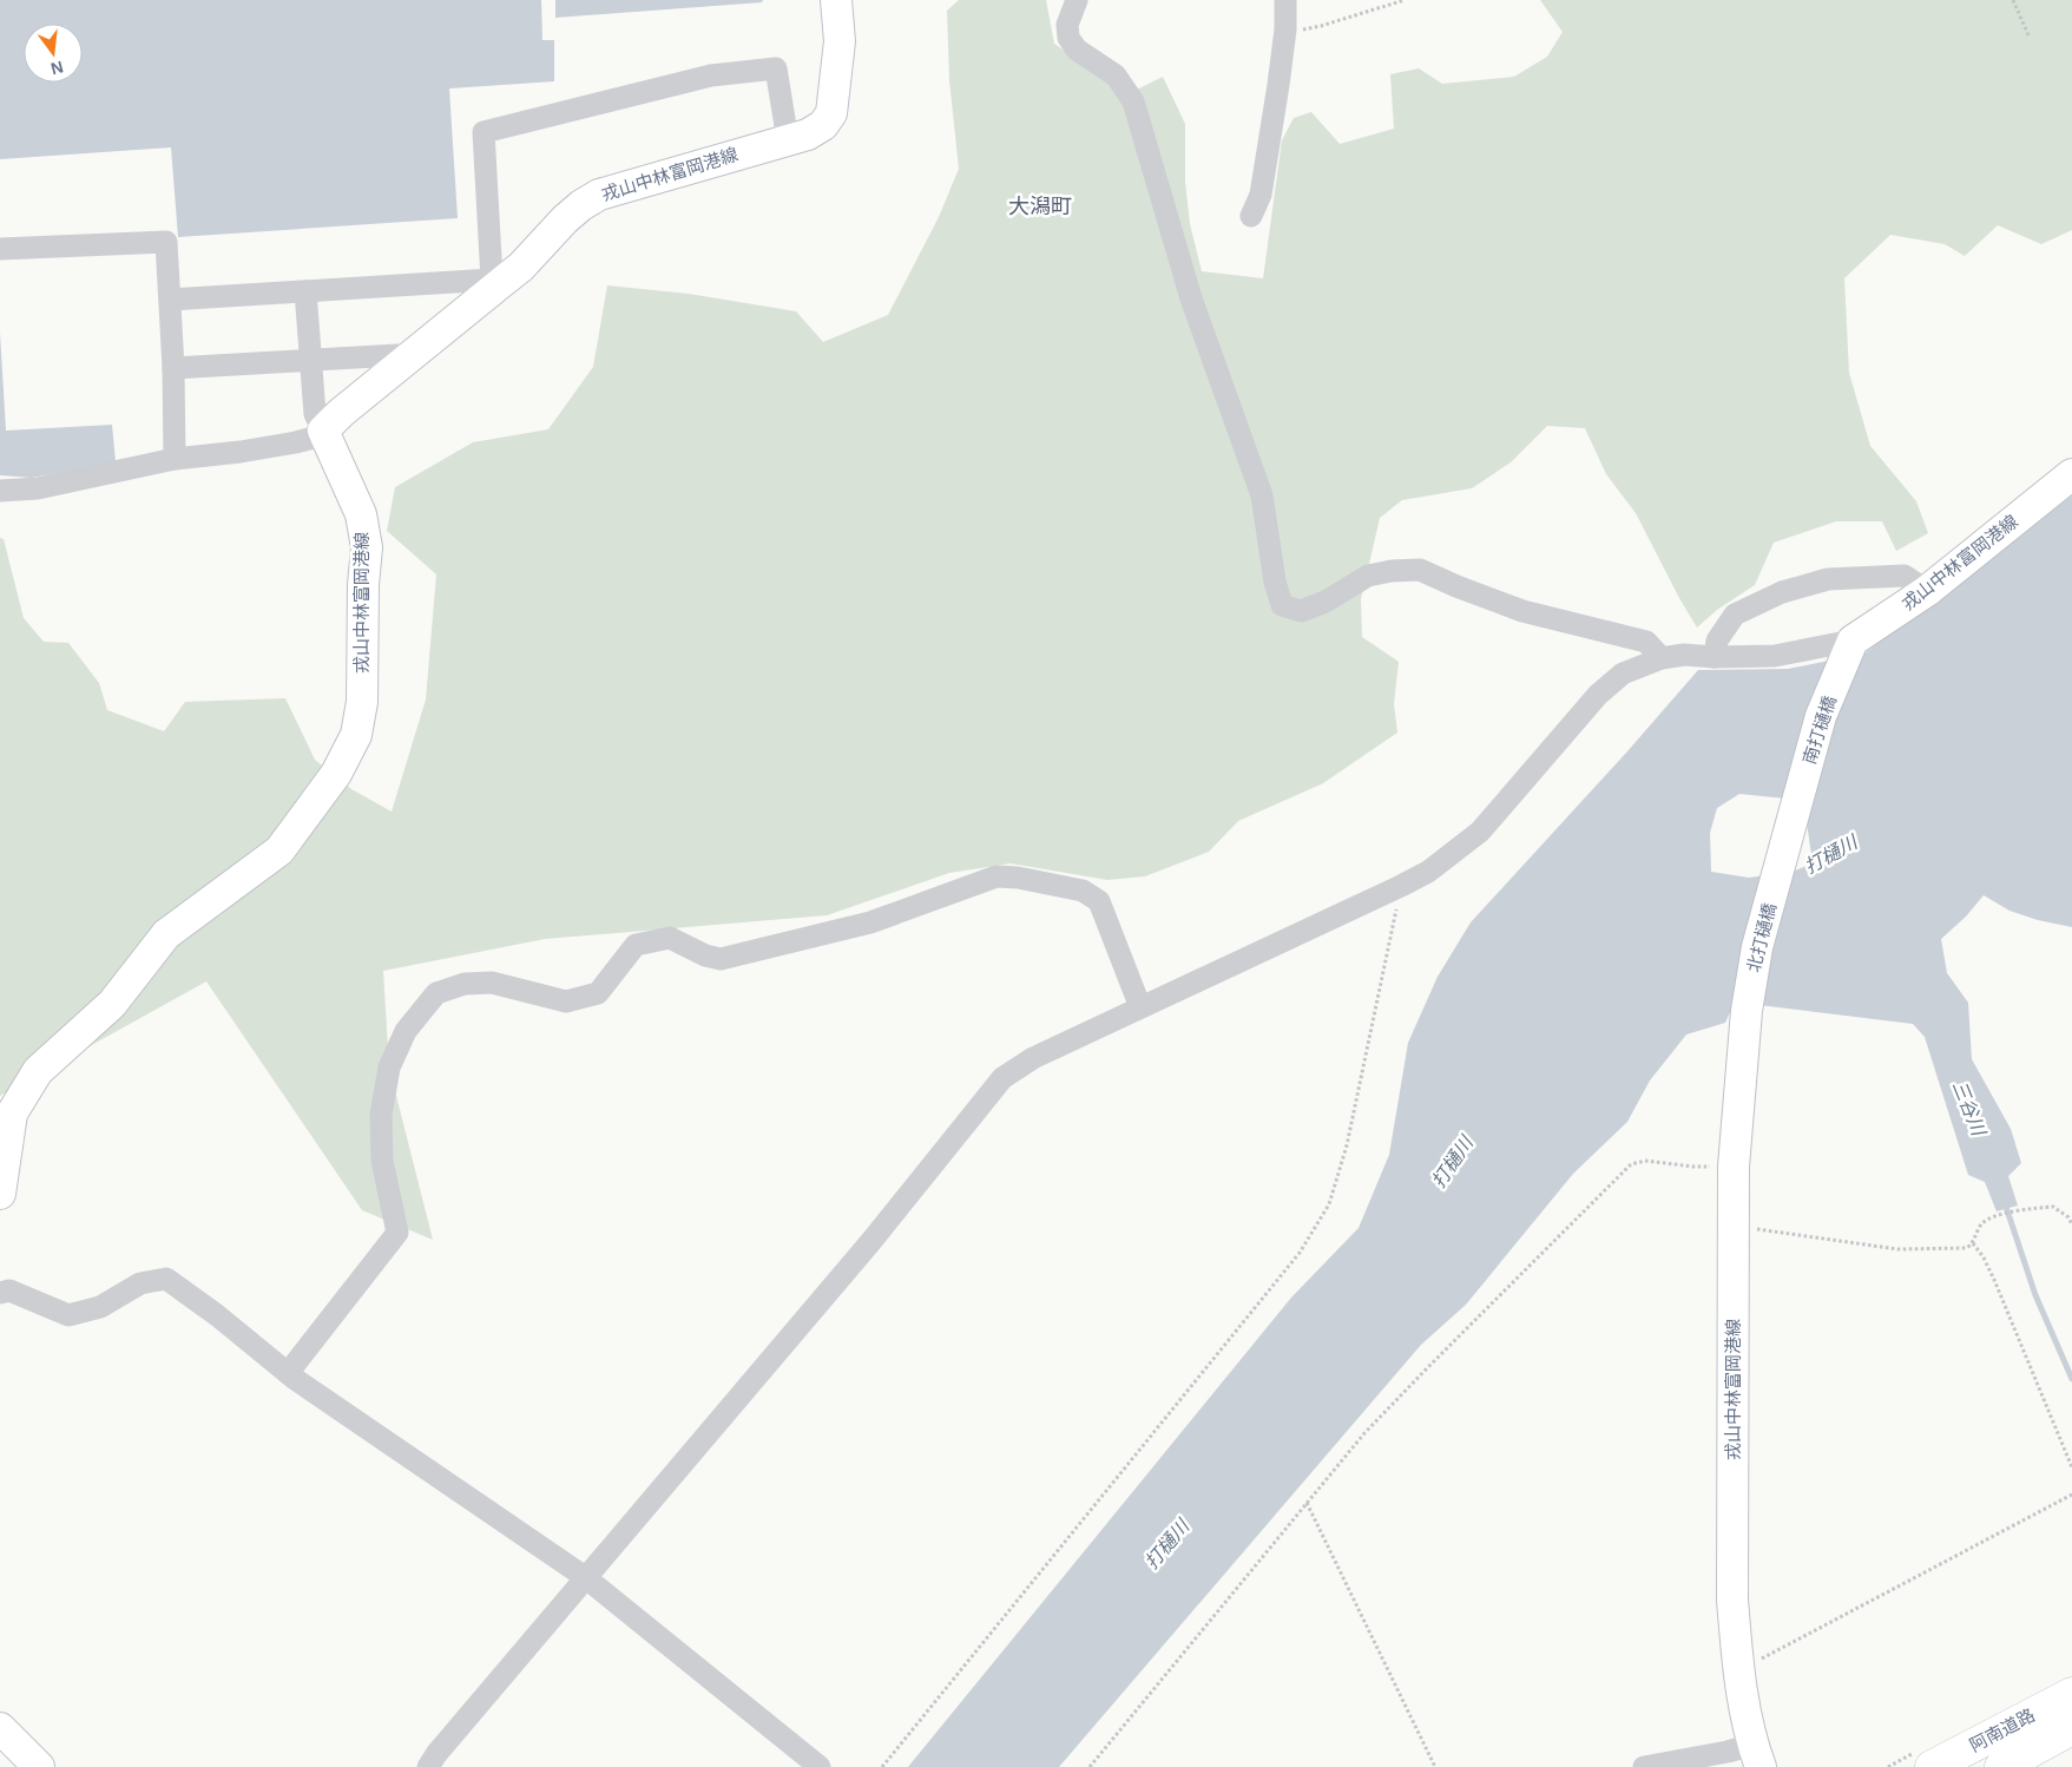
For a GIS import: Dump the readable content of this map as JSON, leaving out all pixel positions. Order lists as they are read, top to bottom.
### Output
{
  "streets": {
    "highway": ["阿南道路"],
    "main road": ["戎山中林富岡港線", "南打樋橋", "北打樋橋"]
  },
  "crossings": [
    ["戎山中林富岡港線", "南打樋橋"],
    ["戎山中林富岡港線", "北打樋橋"],
    ["南打樋橋", "北打樋橋"]
  ],
  "districts": ["大潟町"],
  "water": ["打樋川", "三谷川"],
  "north": "bottom"
}
